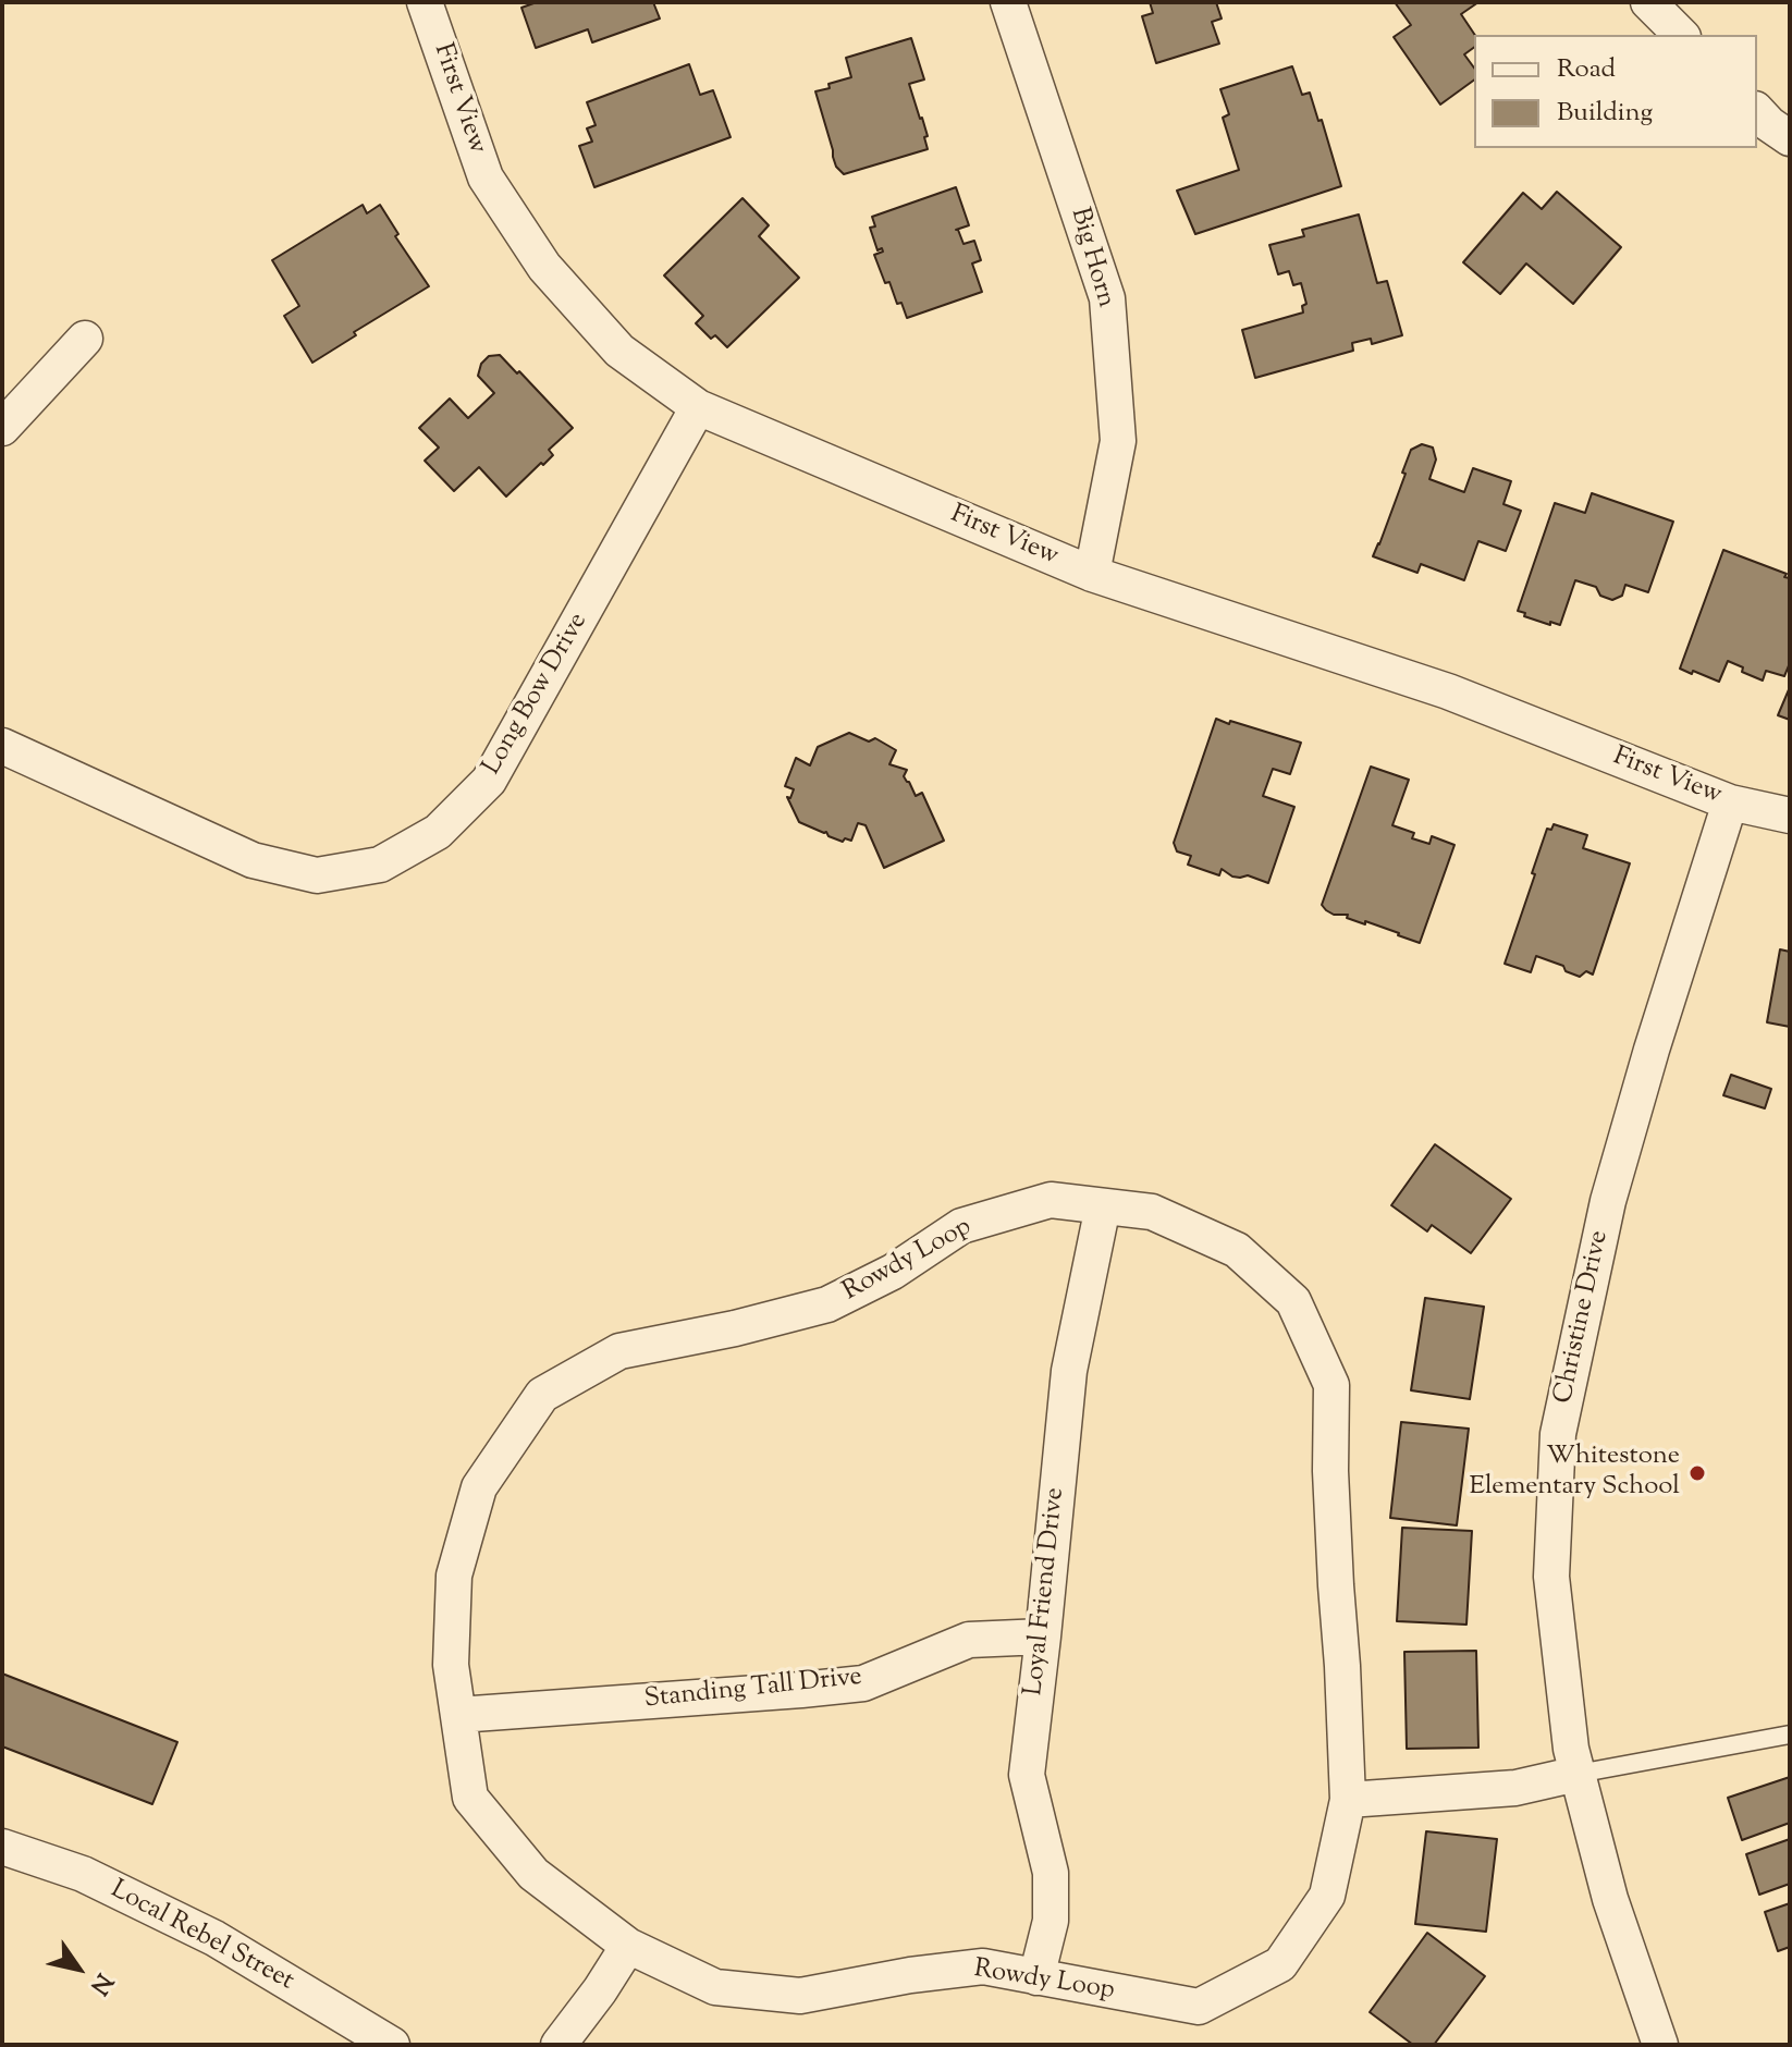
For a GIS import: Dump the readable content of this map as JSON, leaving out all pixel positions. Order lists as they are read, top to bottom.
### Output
{
  "streets": {
    "street": [
      "First View",
      "Big Horn",
      "Long Bow Drive",
      "Rowdy Loop",
      "Christine Drive",
      "Loyal Friend Drive",
      "Standing Tall Drive",
      "Local Rebel Street"
    ]
  },
  "crossings": [
    ["First View", "Big Horn"],
    ["First View", "Long Bow Drive"],
    ["First View", "Christine Drive"],
    ["Rowdy Loop", "Loyal Friend Drive"],
    ["Rowdy Loop", "Standing Tall Drive"],
    ["Loyal Friend Drive", "Standing Tall Drive"]
  ],
  "places": ["Whitestone Elementary School"],
  "legend": ["Road", "Building"],
  "north": "bottom right"
}
